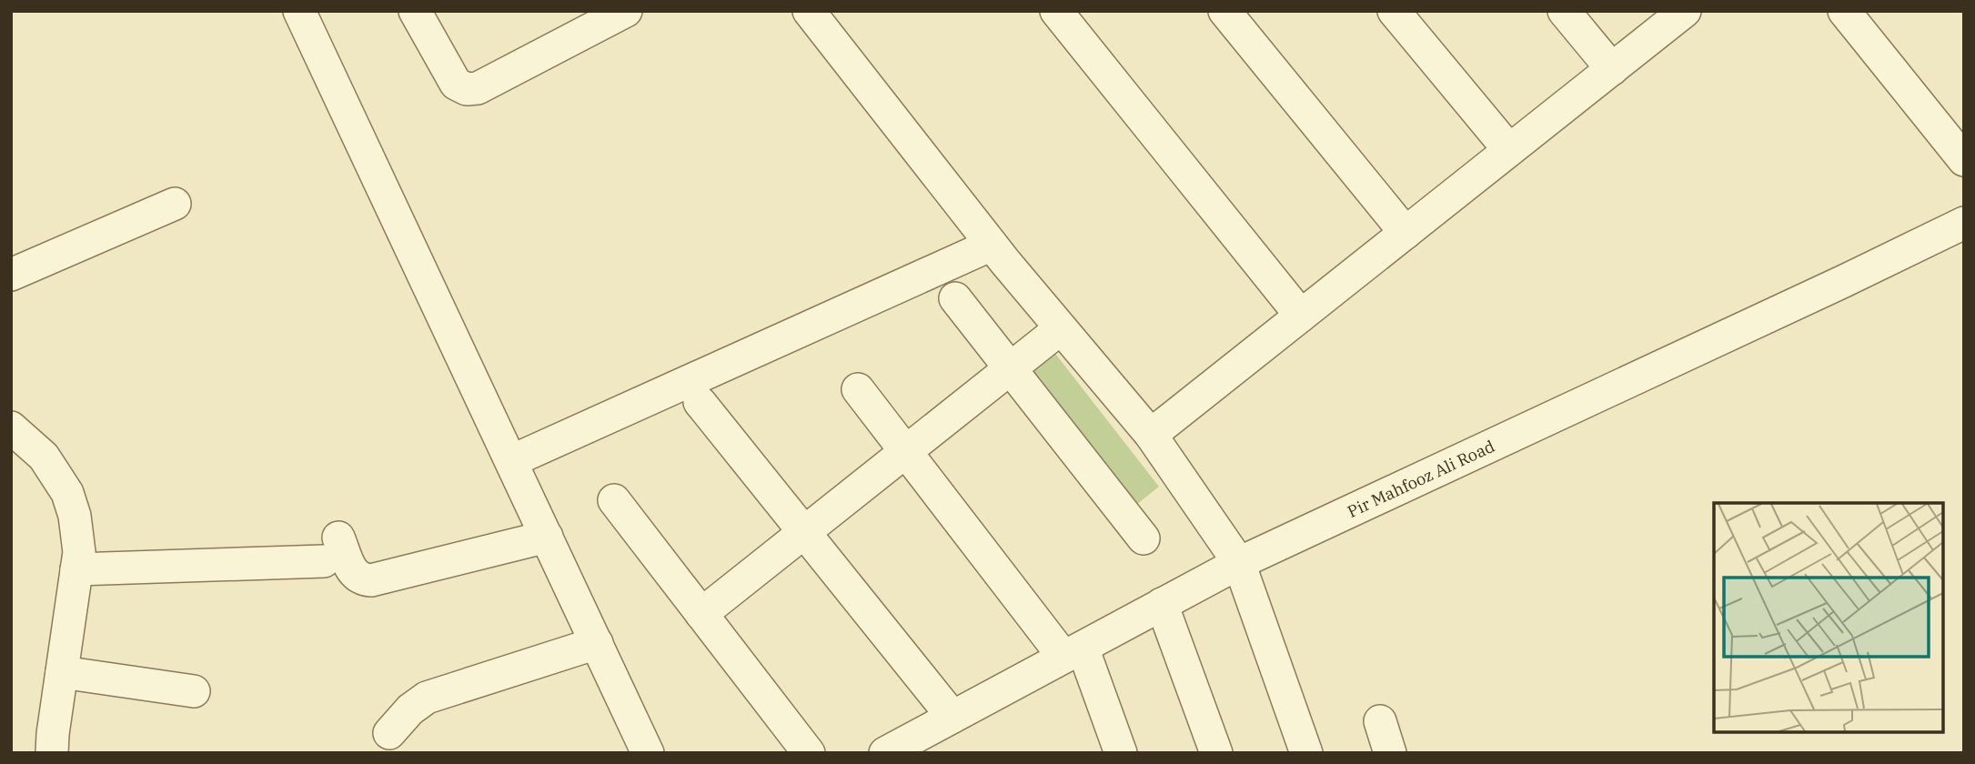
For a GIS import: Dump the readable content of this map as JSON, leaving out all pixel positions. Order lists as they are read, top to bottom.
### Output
{
  "streets": {
    "street": ["Pir Mahfooz Ali Road"]
  }
}
